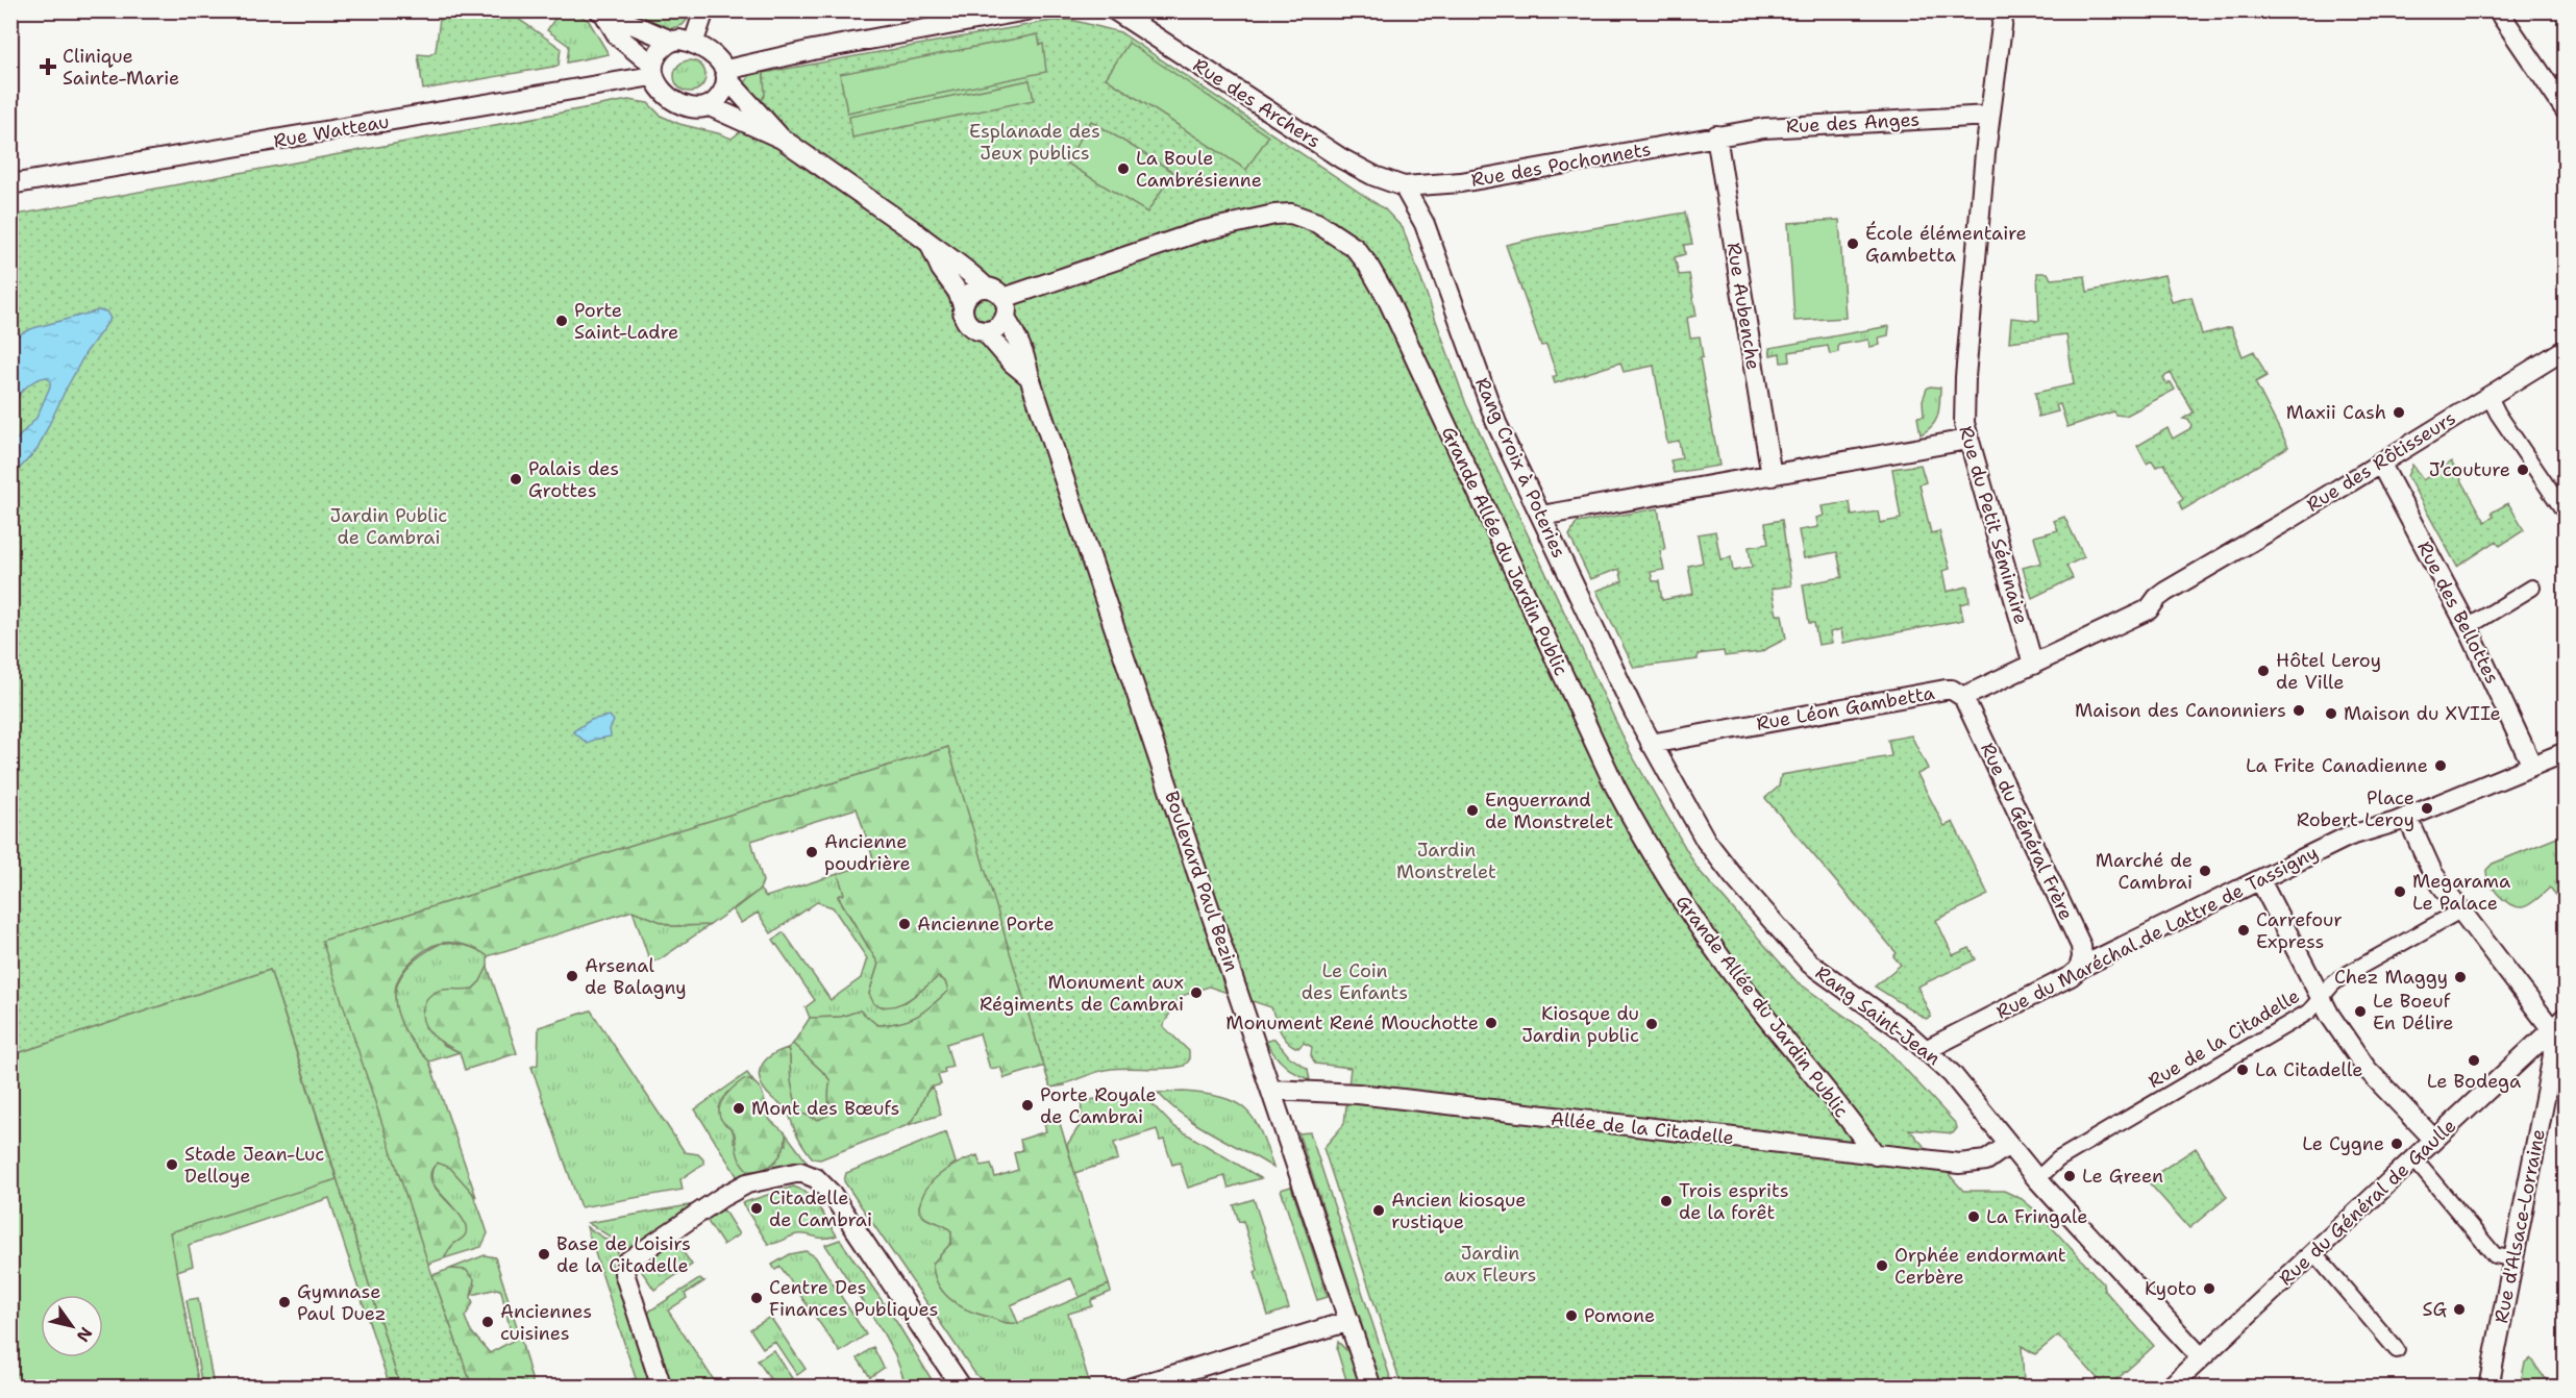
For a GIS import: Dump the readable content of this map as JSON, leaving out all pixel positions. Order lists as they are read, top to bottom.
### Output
{
  "streets": {
    "street": [
      "Rue des Archers",
      "Rue des Anges",
      "Rue Watteau",
      "Rue des Pochonnets",
      "Rue Aubenche",
      "Rue des Rôtisseurs",
      "Rang Croix à Poteries",
      "Rue du Petit Séminaire",
      "Grande Allée du Jardin Public",
      "Rue des Bellottes",
      "Rue Léon Gambetta",
      "Rue du Général Frère",
      "Boulevard Paul Bezin",
      "Rue du Maréchal de Lattre de Tassigny",
      "Rang Saint-Jean",
      "Rue de la Citadelle",
      "Allée de la Citadelle",
      "Rue du Général de Gaulle",
      "Rue d'Alsace-Lorraine"
    ]
  },
  "crossings": [
    ["Rue des Archers", "Rue des Pochonnets"],
    ["Rue des Archers", "Rang Croix à Poteries"],
    ["Rue des Anges", "Rue des Pochonnets"],
    ["Rue des Anges", "Rue Aubenche"],
    ["Rue des Anges", "Rue du Petit Séminaire"],
    ["Rue des Pochonnets", "Rue Aubenche"],
    ["Rue des Pochonnets", "Rang Croix à Poteries"],
    ["Rue des Rôtisseurs", "Rue du Petit Séminaire"],
    ["Rue des Rôtisseurs", "Rue des Bellottes"],
    ["Rue des Rôtisseurs", "Rue Léon Gambetta"],
    ["Rang Croix à Poteries", "Rue Léon Gambetta"],
    ["Rang Croix à Poteries", "Rang Saint-Jean"],
    ["Rue du Petit Séminaire", "Rue Léon Gambetta"],
    ["Grande Allée du Jardin Public", "Boulevard Paul Bezin"],
    ["Grande Allée du Jardin Public", "Allée de la Citadelle"],
    ["Rue des Bellottes", "Rue du Maréchal de Lattre de Tassigny"],
    ["Rue Léon Gambetta", "Rue du Général Frère"],
    ["Rue Léon Gambetta", "Rang Saint-Jean"],
    ["Rue du Général Frère", "Rue du Maréchal de Lattre de Tassigny"],
    ["Boulevard Paul Bezin", "Allée de la Citadelle"],
    ["Rue du Maréchal de Lattre de Tassigny", "Rang Saint-Jean"],
    ["Rang Saint-Jean", "Rue de la Citadelle"],
    ["Rang Saint-Jean", "Allée de la Citadelle"],
    ["Rang Saint-Jean", "Rue du Général de Gaulle"],
    ["Rue du Général de Gaulle", "Rue d'Alsace-Lorraine"]
  ],
  "parks": [
    "Esplanade des Jeux publics",
    "Jardin Public de Cambrai",
    "Jardin Monstrelet",
    "Le Coin des Enfants",
    "Jardin aux Fleurs"
  ],
  "places": {
    "health": ["Clinique Sainte-Marie"],
    "other": [
      "La Boule Cambrésienne",
      "École élémentaire Gambetta",
      "Porte Saint-Ladre",
      "Maxii Cash",
      "J’couture",
      "Palais des Grottes",
      "Hôtel Leroy de Ville",
      "Maison des Canonniers",
      "Maison du XVIIe",
      "La Frite Canadienne",
      "Place Robert Leroy",
      "Enguerrand de Monstrelet",
      "Ancienne poudrière",
      "Marché de Cambrai",
      "Megarama Le Palace",
      "Ancienne Porte",
      "Carrefour Express",
      "Arsenal de Balagny",
      "Chez Maggy",
      "Monument aux Régiments de Cambrai",
      "Le Boeuf En Délire",
      "Monument René Mouchotte",
      "Kiosque du Jardin public",
      "Le Bodega",
      "La Citadelle",
      "Porte Royale de Cambrai",
      "Mont des Bœufs",
      "Le Cygne",
      "Stade Jean-Luc Delloye",
      "Le Green",
      "Trois esprits de la forêt",
      "Citadelle de Cambrai",
      "Ancien kiosque rustique",
      "La Fringale",
      "Base de Loisirs de la Citadelle",
      "Orphée endormant Cerbère",
      "Kyoto",
      "Centre Des Finances Publiques",
      "Gymnase Paul Duez",
      "SG",
      "Pomone",
      "Anciennes cuisines"
    ]
  },
  "north": "bottom right"
}
